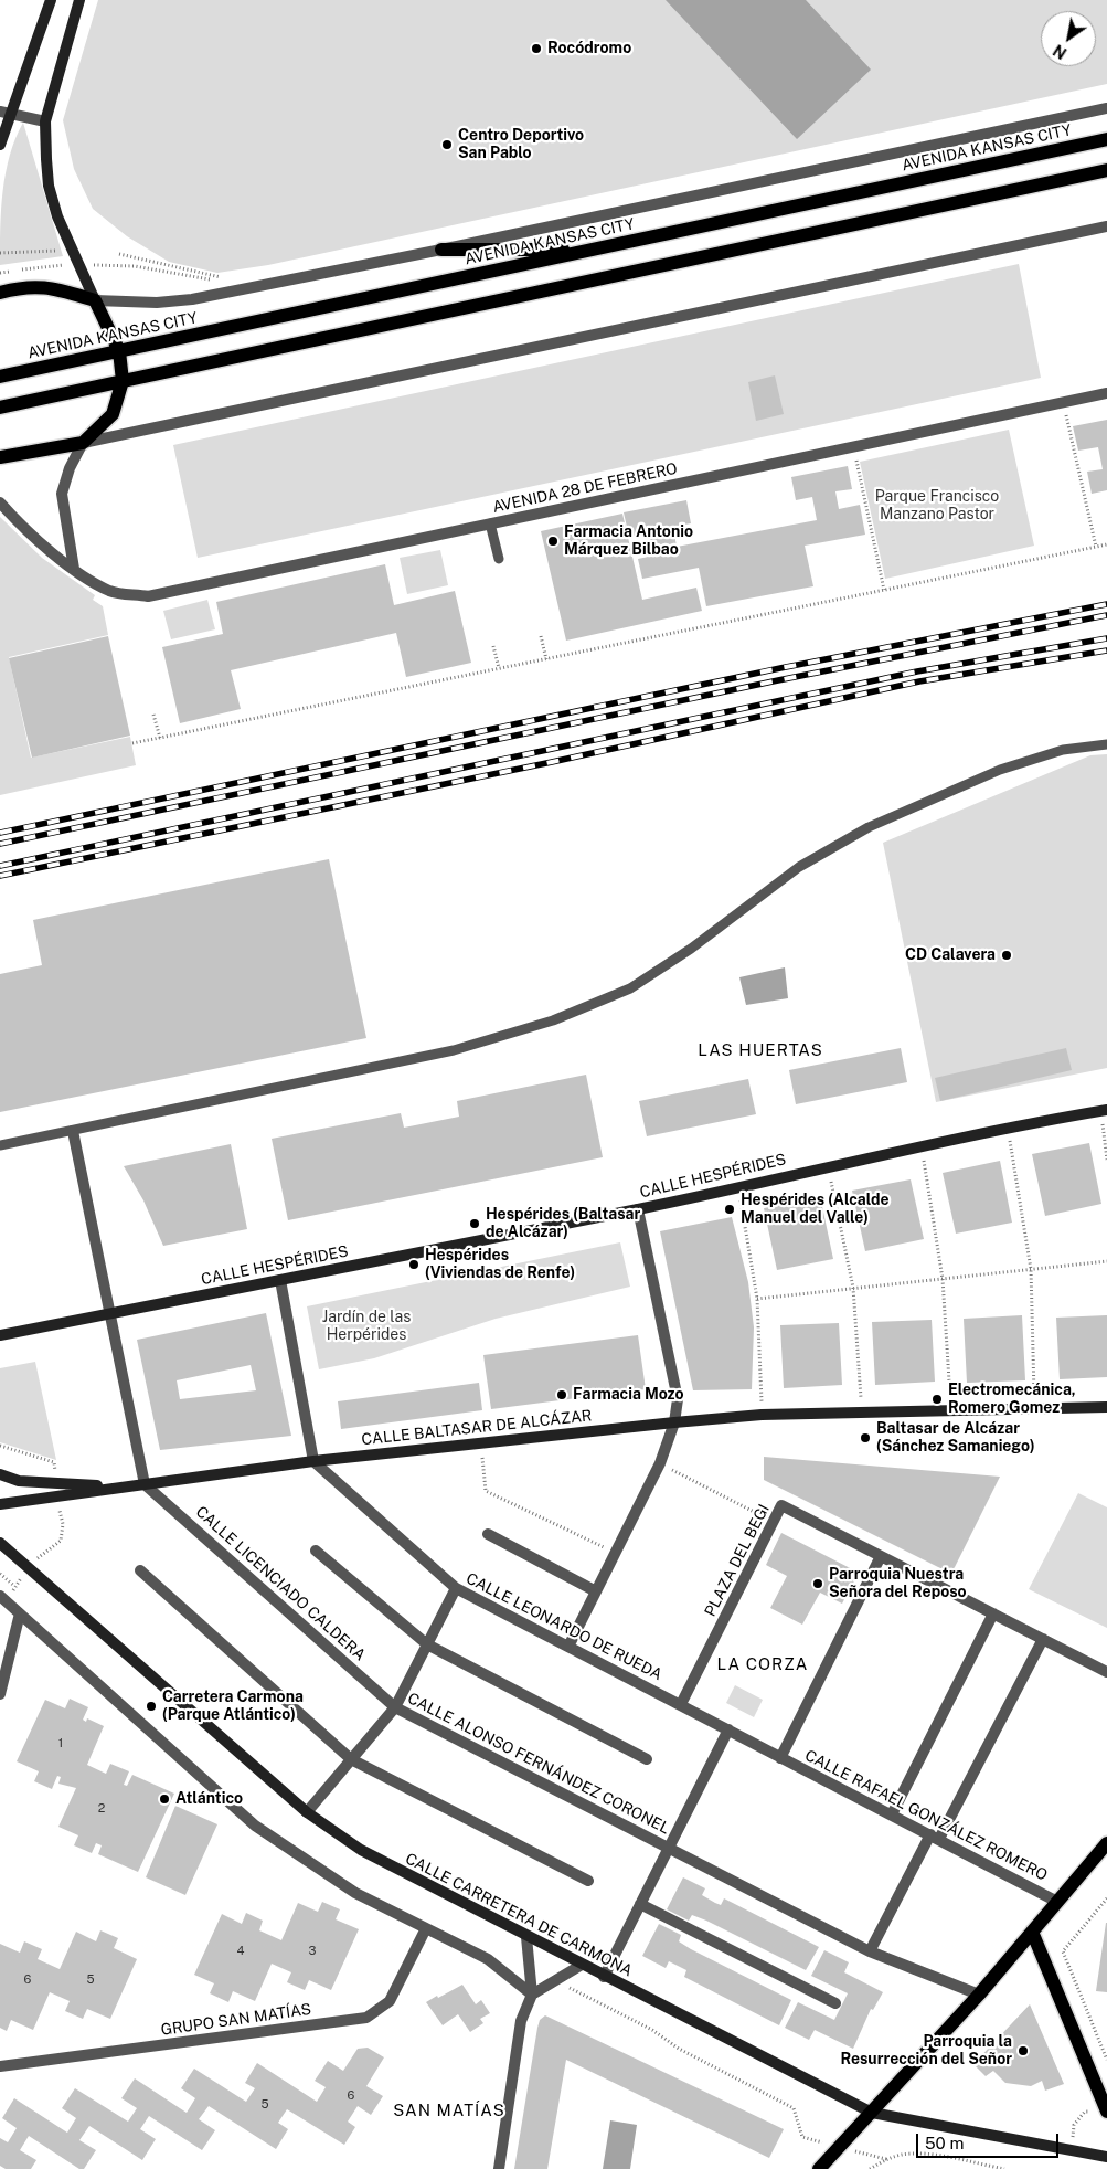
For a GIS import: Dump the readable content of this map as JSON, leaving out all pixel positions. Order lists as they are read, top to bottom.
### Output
{
  "streets": {
    "main road": [
      "AVENIDA KANSAS CITY",
      "CALLE HESPÉRIDES",
      "CALLE BALTASAR DE ALCÁZAR",
      "CALLE CARRETERA DE CARMONA"
    ],
    "street": [
      "AVENIDA 28 DE FEBRERO",
      "PLAZA DEL BEGI",
      "CALLE LICENCIADO CALDERA",
      "CALLE LEONARDO DE RUEDA",
      "CALLE ALONSO FERNÁNDEZ CORONEL",
      "CALLE RAFAEL GONZÁLEZ ROMERO",
      "GRUPO SAN MATÍAS"
    ]
  },
  "crossings": [
    ["CALLE BALTASAR DE ALCÁZAR", "CALLE LICENCIADO CALDERA"],
    ["CALLE BALTASAR DE ALCÁZAR", "CALLE LEONARDO DE RUEDA"],
    ["PLAZA DEL BEGI", "CALLE LEONARDO DE RUEDA"],
    ["CALLE LICENCIADO CALDERA", "CALLE ALONSO FERNÁNDEZ CORONEL"]
  ],
  "districts": ["LAS HUERTAS", "LA CORZA", "SAN MATÍAS"],
  "parks": ["Parque Francisco Manzano Pastor", "Jardín de las Herpérides"],
  "places": [
    "Rocódromo",
    "Centro Deportivo San Pablo",
    "Farmacia Antonio Márquez Bilbao",
    "CD Calavera",
    "Hespérides (Alcalde Manuel del Valle)",
    "Hespérides (Baltasar de Alcázar)",
    "Hespérides (Viviendas de Renfe)",
    "Farmacia Mozo",
    "Electromecánica, Romero Gomez",
    "Baltasar de Alcázar (Sánchez Samaniego)",
    "Parroquia Nuestra Señora del Reposo",
    "Carretera Carmona (Parque Atlántico)",
    "Atlántico",
    "Parroquia la Resurrección del Señor"
  ],
  "house_numbers": [
    "1",
    "2",
    "4",
    "3",
    "6",
    "5",
    "6",
    "5"
  ],
  "scale_bar": "50 m",
  "north": "bottom left"
}
